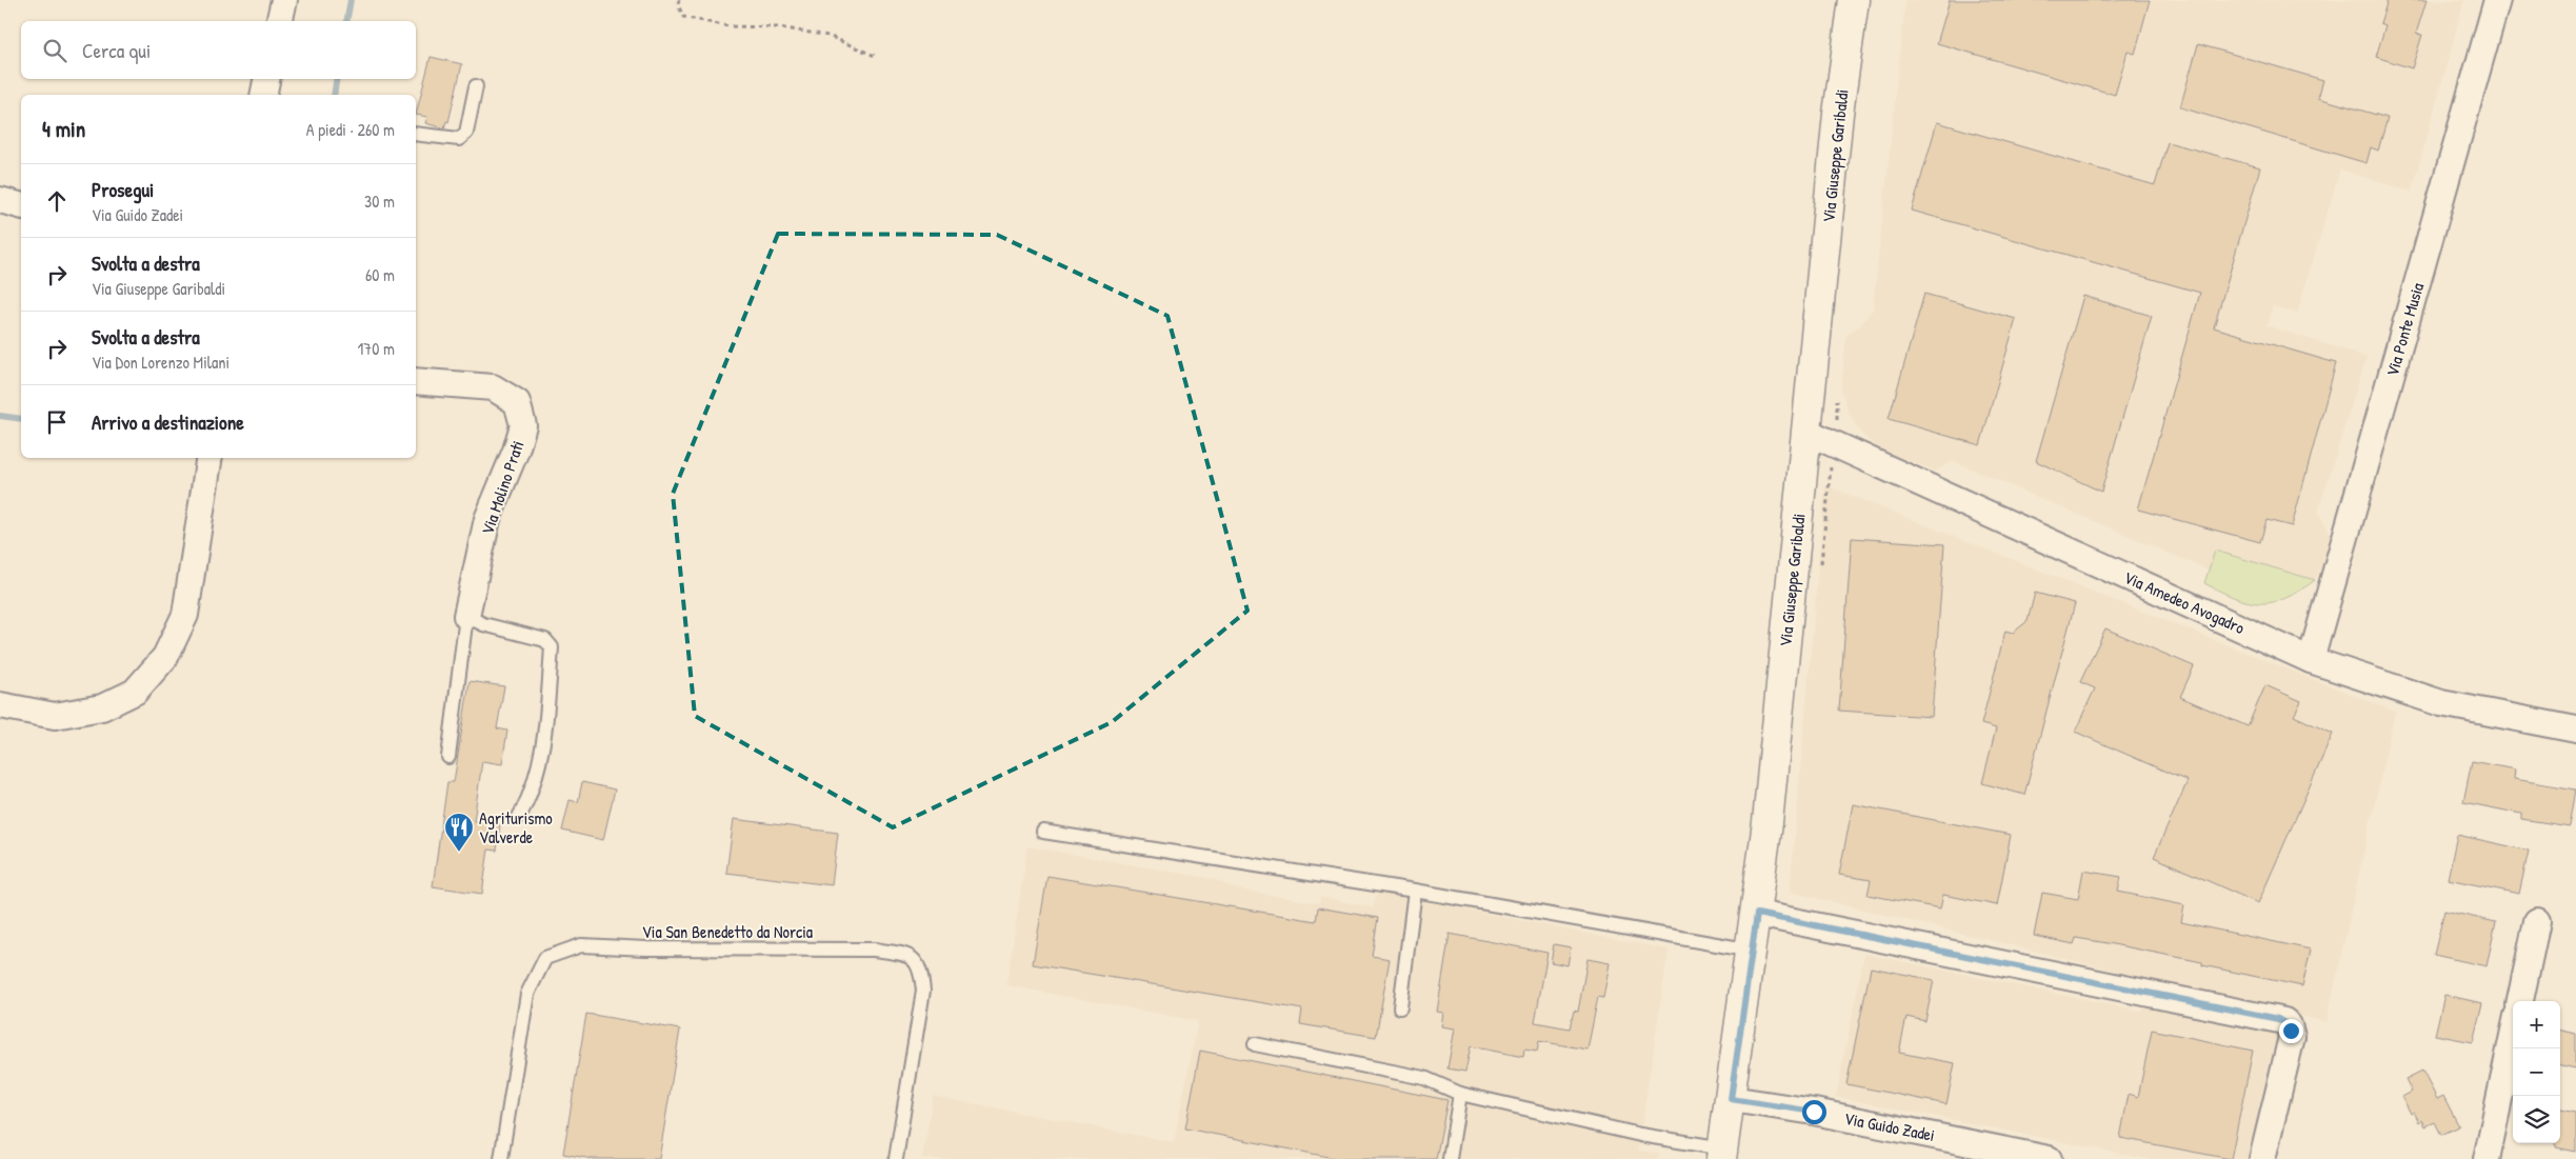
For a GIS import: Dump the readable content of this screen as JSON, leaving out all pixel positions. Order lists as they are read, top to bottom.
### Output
{
  "streets": {
    "street": [
      "Via Giuseppe Garibaldi",
      "Via Ponte Musia",
      "Via Molino Prati",
      "Via Amedeo Avogadro",
      "Via Guido Zadei"
    ],
    "lane": ["Via San Benedetto da Norcia"]
  },
  "crossings": [
    ["Via Giuseppe Garibaldi", "Via Amedeo Avogadro"],
    ["Via Giuseppe Garibaldi", "Via Guido Zadei"],
    ["Via Ponte Musia", "Via Amedeo Avogadro"]
  ],
  "places": {
    "restaurant": ["Agriturismo Valverde"]
  },
  "page": {
    "search": "Cerca qui",
    "heading": ["4 min", "A piedi · 260 m"],
    "list": [
      ["Prosegui", "Via Guido Zadei", "30 m"],
      ["Svolta a destra", "Via Giuseppe Garibaldi", "60 m"],
      ["Svolta a destra", "Via Don Lorenzo Milani", "170 m"],
      "Arrivo a destinazione"
    ],
    "map_buttons": ["+", "−"]
  }
}
